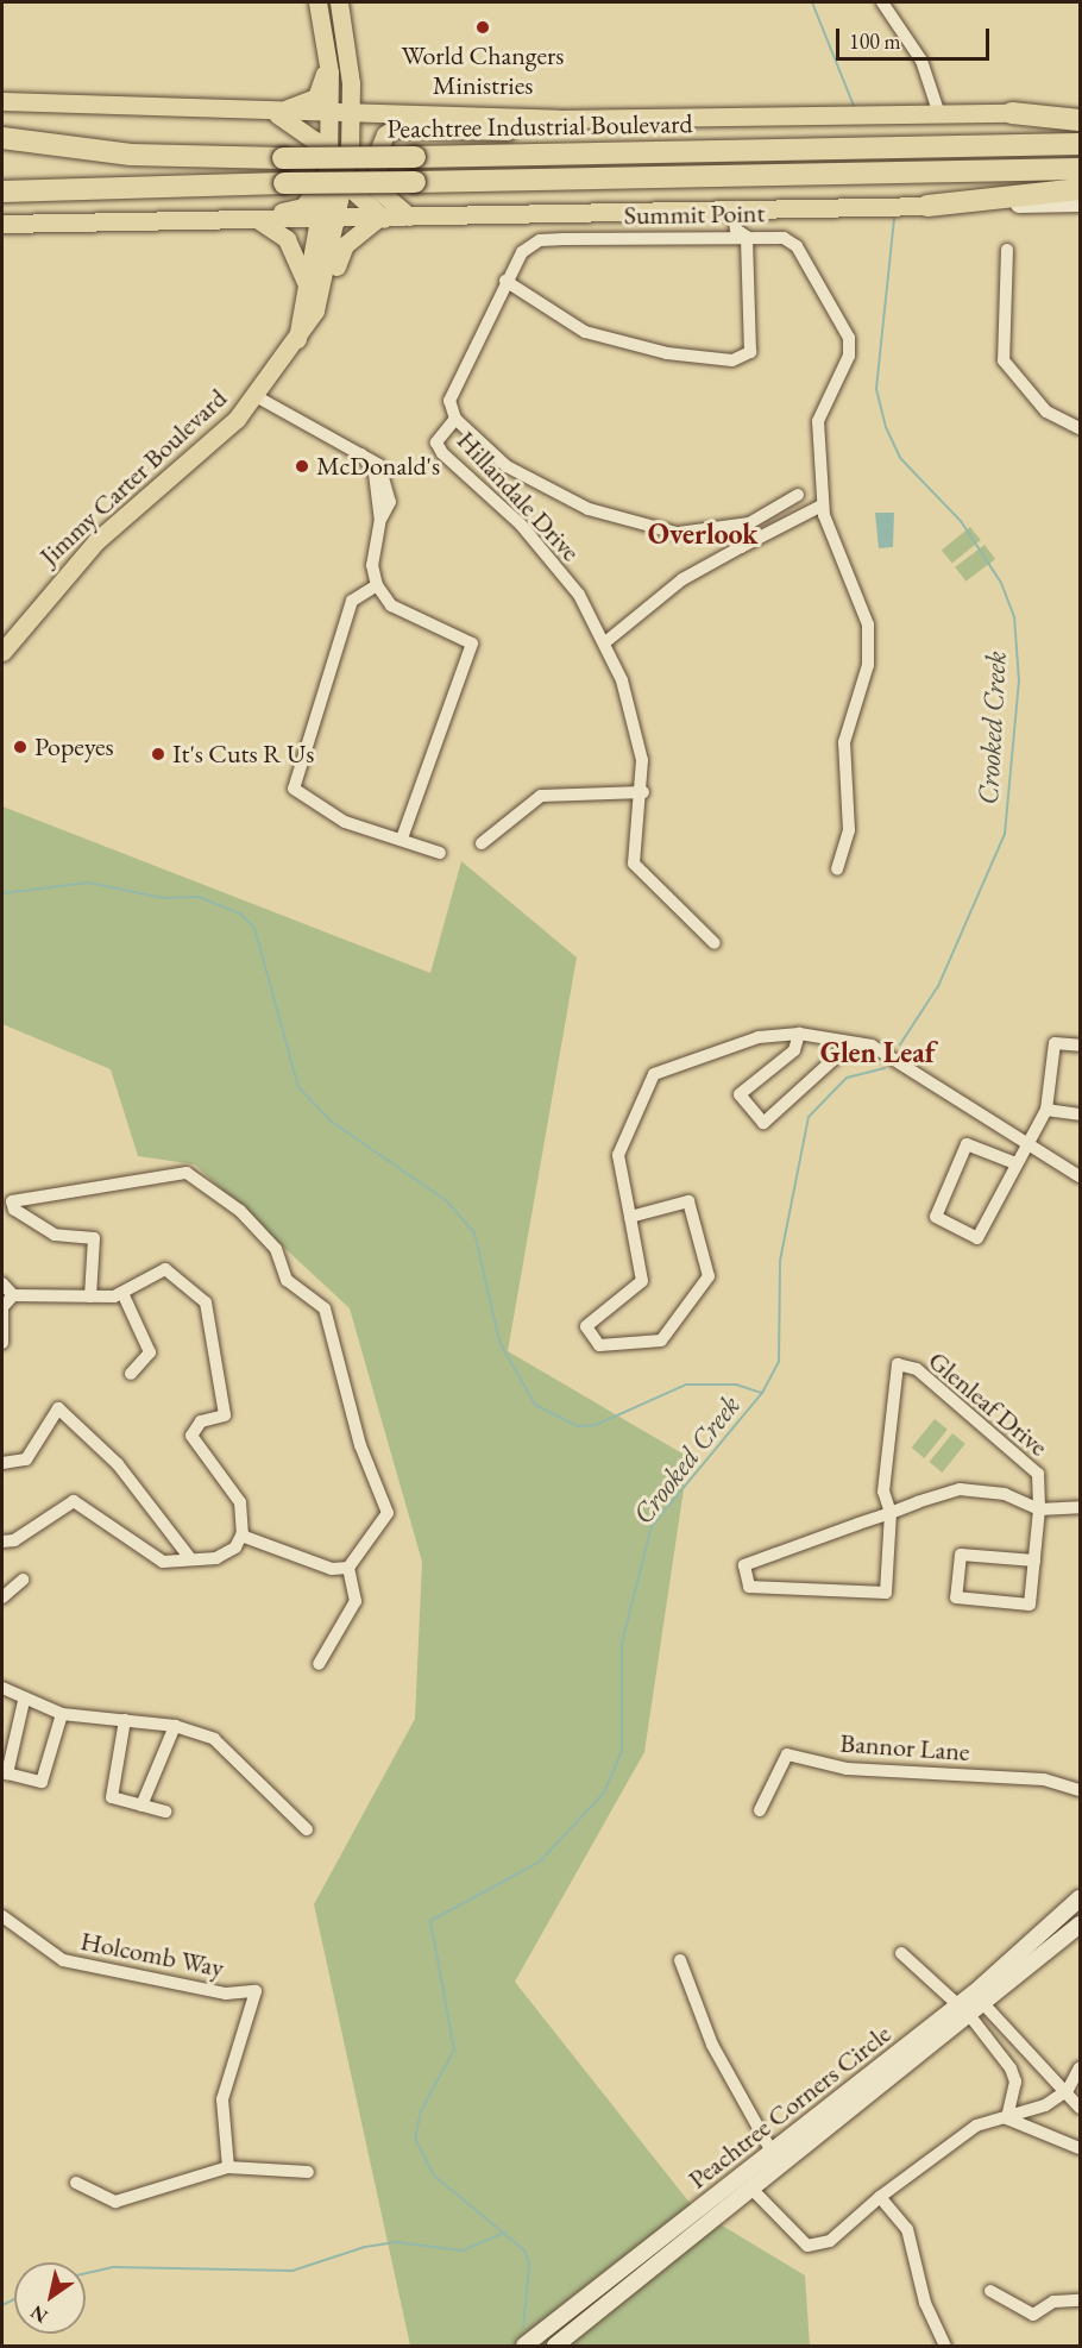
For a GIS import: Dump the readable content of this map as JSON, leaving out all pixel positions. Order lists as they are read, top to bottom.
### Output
{
  "streets": {
    "highway": ["Peachtree Industrial Boulevard"],
    "main road": ["Jimmy Carter Boulevard"],
    "street": [
      "Summit Point",
      "Hillandale Drive",
      "Glenleaf Drive",
      "Bannor Lane",
      "Holcomb Way",
      "Peachtree Corners Circle"
    ]
  },
  "crossings": [
    ["Peachtree Industrial Boulevard", "Jimmy Carter Boulevard"],
    ["Summit Point", "Hillandale Drive"]
  ],
  "districts": ["Overlook", "Glen Leaf"],
  "water": ["Crooked Creek"],
  "places": [
    "World Changers Ministries",
    "McDonald's",
    "Popeyes",
    "It's Cuts R Us"
  ],
  "scale_bar": "100 m",
  "north": "bottom left"
}
